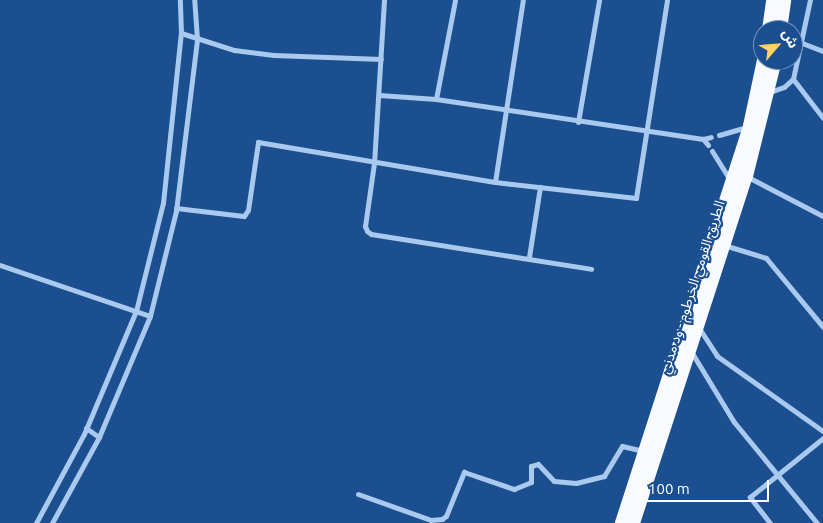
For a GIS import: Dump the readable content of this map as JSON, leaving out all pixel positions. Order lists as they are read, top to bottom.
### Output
{
  "streets": {
    "highway": ["الطريق القومي الخرطوم - ود مدني"]
  },
  "scale_bar": "100 m",
  "north": "top right"
}
